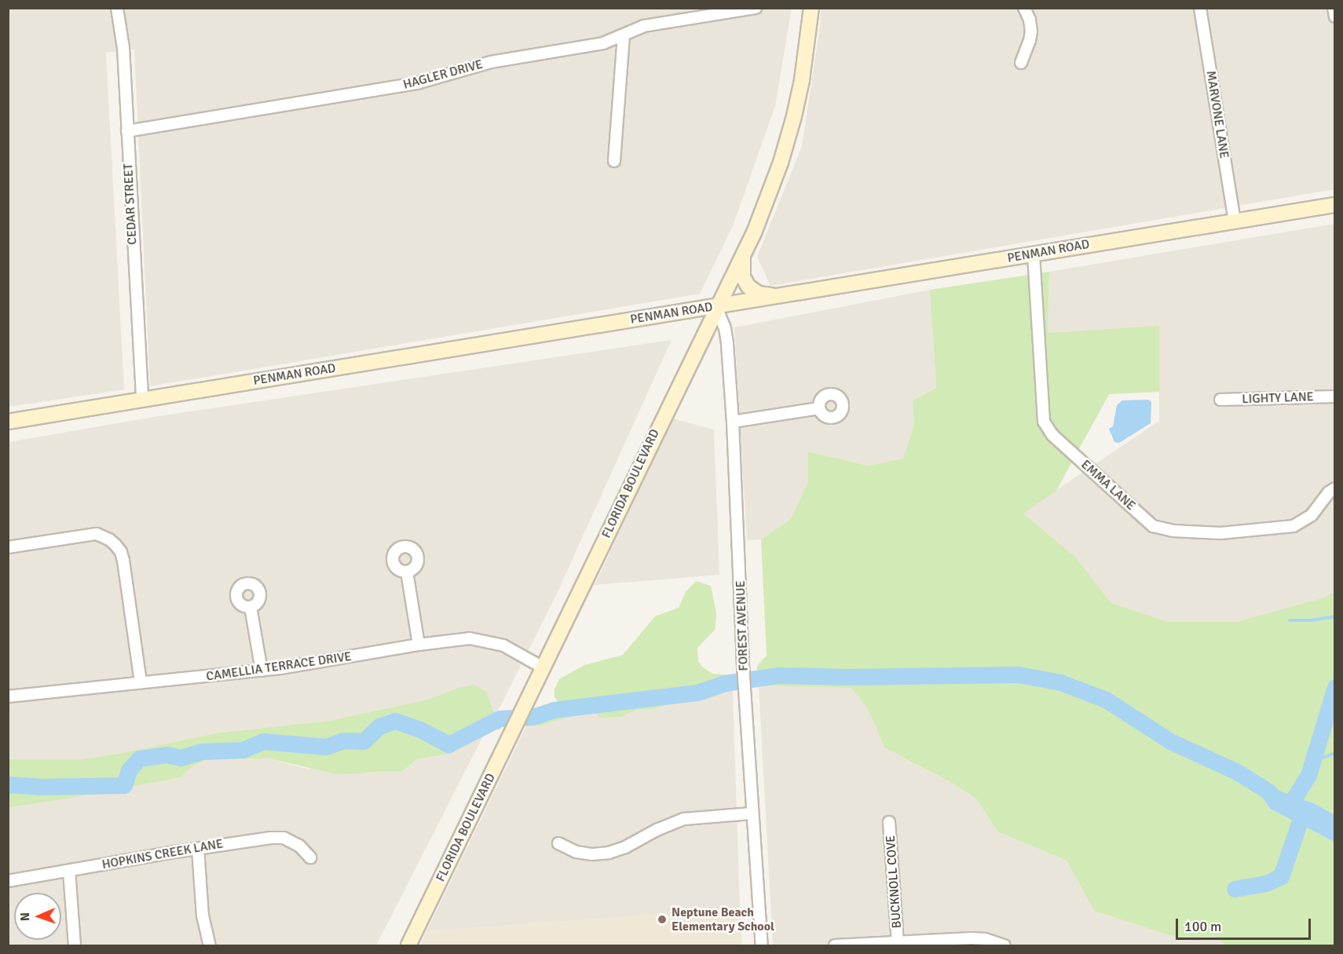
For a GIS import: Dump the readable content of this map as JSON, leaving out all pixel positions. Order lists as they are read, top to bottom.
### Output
{
  "streets": {
    "street": [
      "HAGLER DRIVE",
      "MARVONE LANE",
      "CEDAR STREET",
      "PENMAN ROAD",
      "LIGHTY LANE",
      "FLORIDA BOULEVARD",
      "EMMA LANE",
      "FOREST AVENUE",
      "CAMELLIA TERRACE DRIVE",
      "HOPKINS CREEK LANE",
      "BUCKNOLL COVE"
    ]
  },
  "crossings": [
    ["HAGLER DRIVE", "CEDAR STREET"],
    ["MARVONE LANE", "PENMAN ROAD"],
    ["CEDAR STREET", "PENMAN ROAD"],
    ["PENMAN ROAD", "FLORIDA BOULEVARD"],
    ["PENMAN ROAD", "EMMA LANE"],
    ["PENMAN ROAD", "FOREST AVENUE"],
    ["FLORIDA BOULEVARD", "FOREST AVENUE"],
    ["FLORIDA BOULEVARD", "CAMELLIA TERRACE DRIVE"]
  ],
  "places": ["Neptune Beach Elementary School"],
  "scale_bar": "100 m",
  "north": "left"
}
